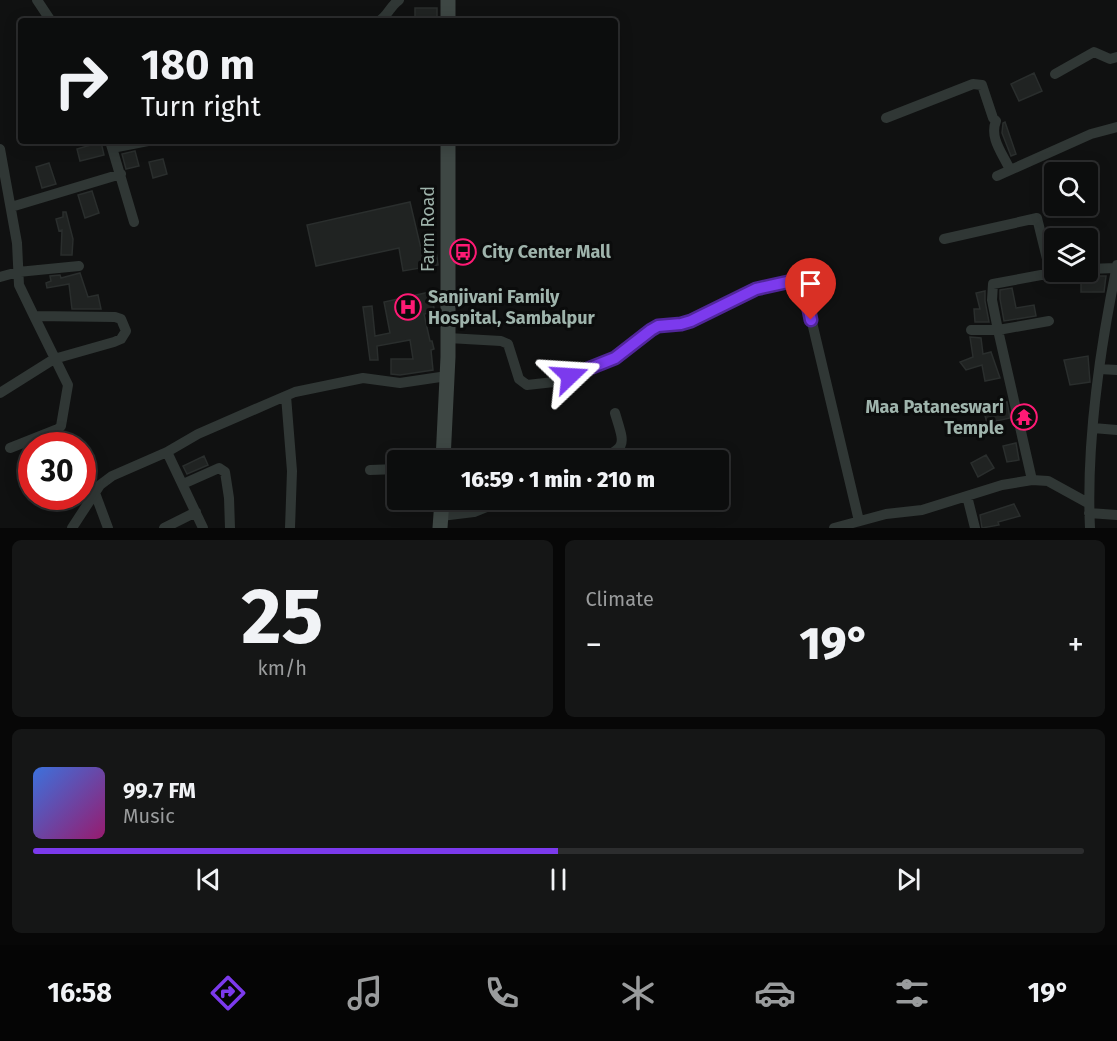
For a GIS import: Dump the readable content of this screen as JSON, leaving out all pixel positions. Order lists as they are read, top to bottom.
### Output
{
  "streets": {
    "main road": ["Farm Road"]
  },
  "places": {
    "bus stop": ["City Center Mall"],
    "hospital": ["Sanjivani Family Hospital, Sambalpur"],
    "temple": ["Maa Pataneswari Temple"]
  },
  "page": {
    "turn": ["180 m", "Turn right"],
    "limit": "30",
    "trip": "16:59 · 1 min · 210 m",
    "tile": [
      ["25", "km/h"],
      "Climate"
    ],
    "heat": ["−", "19°", "+"],
    "song": ["99.7 FM", "Music"],
    "tabs": ["16:58", "19°"]
  }
}
